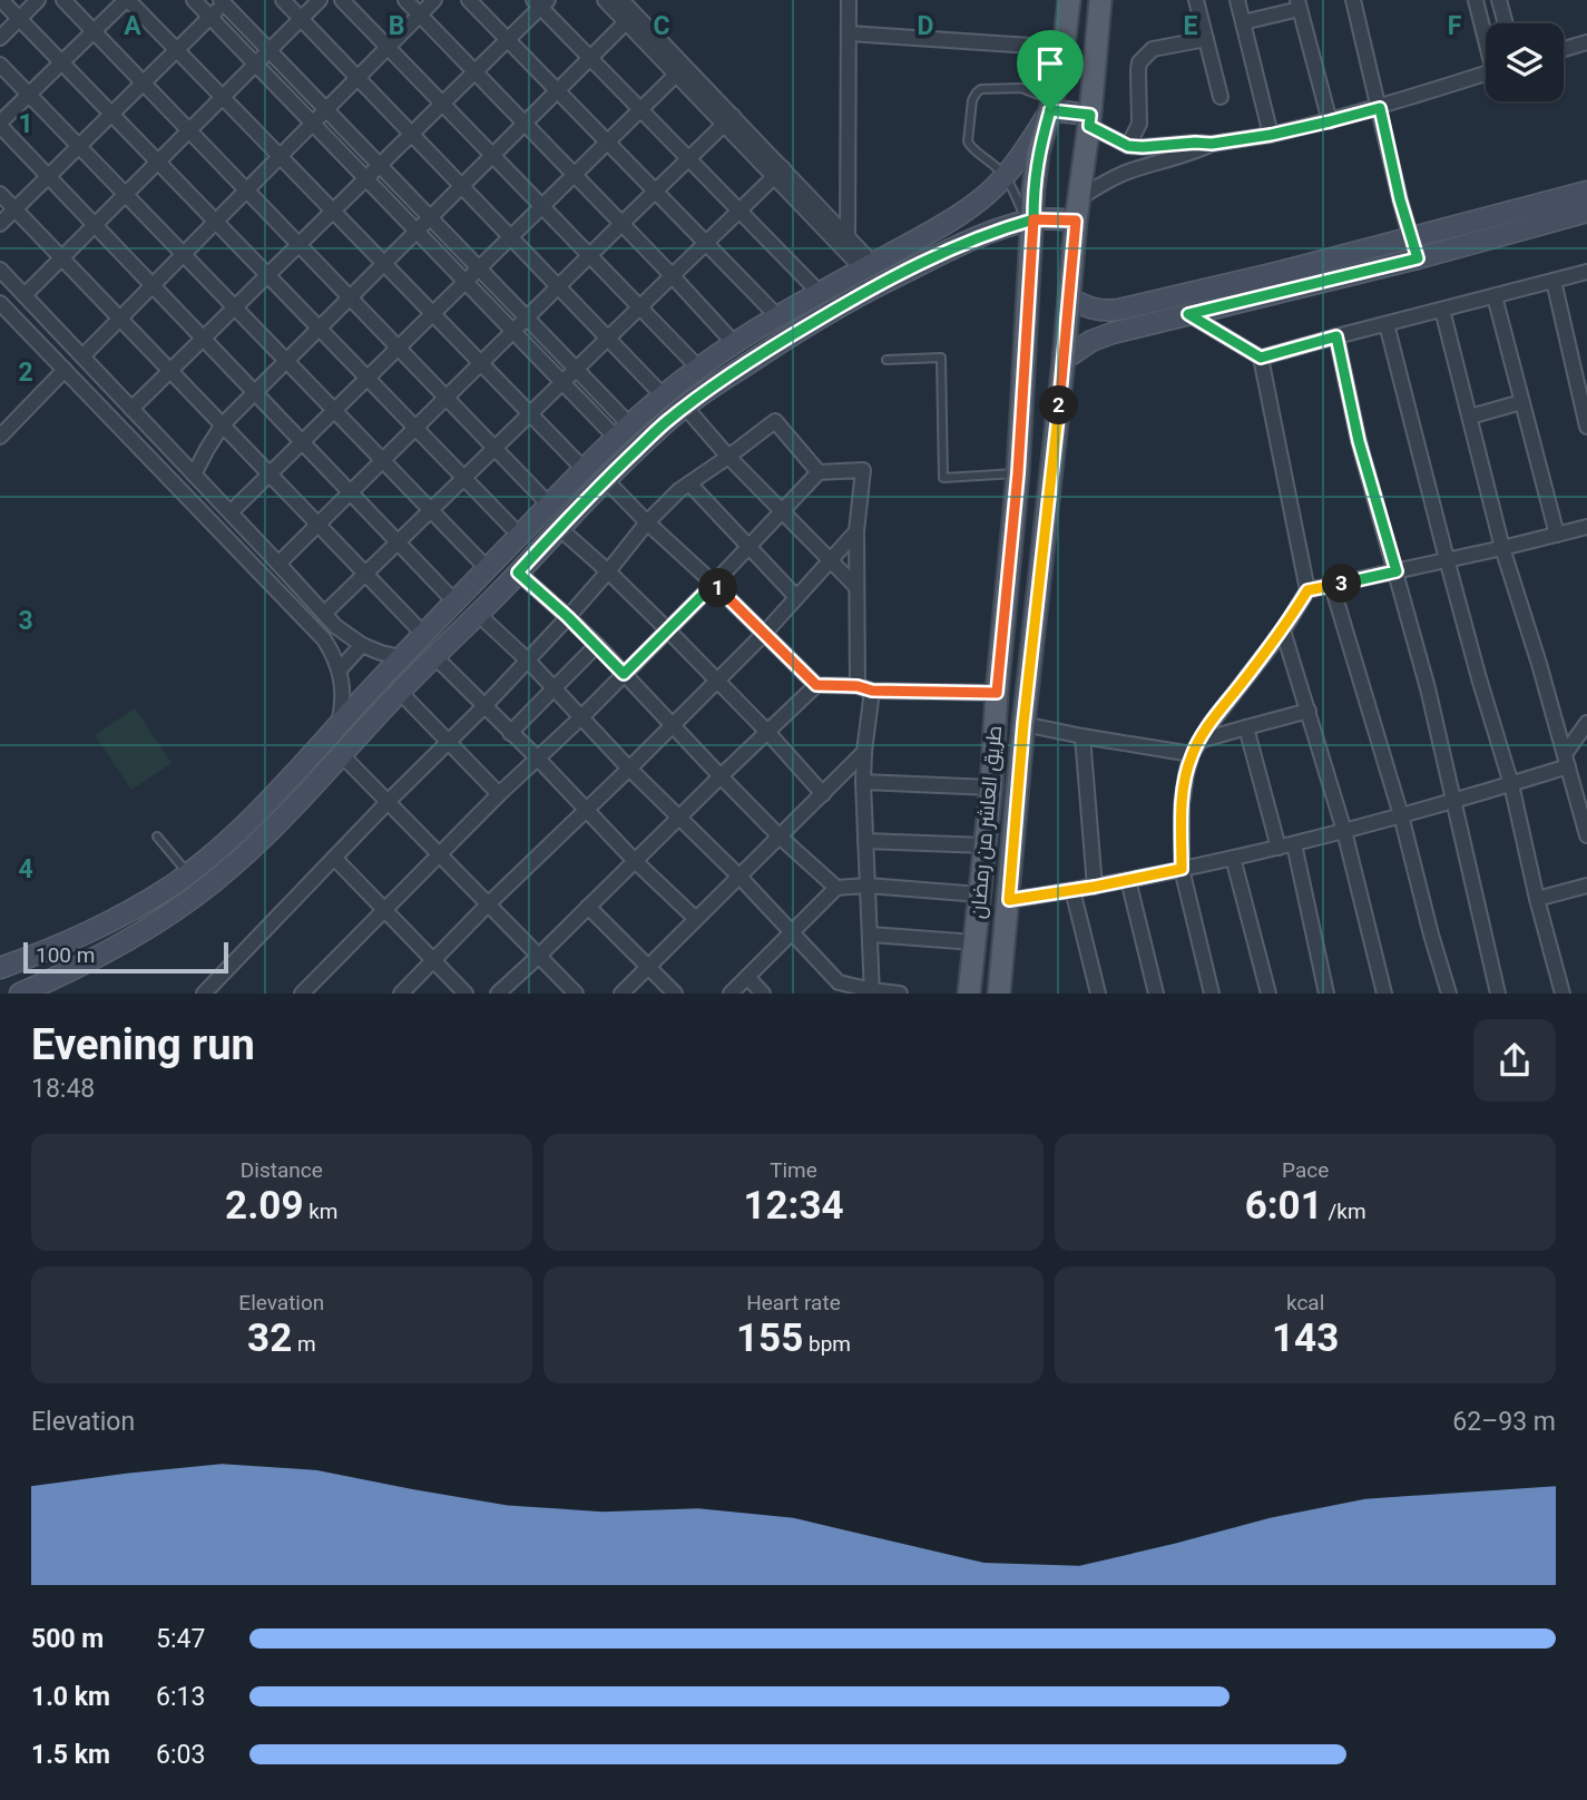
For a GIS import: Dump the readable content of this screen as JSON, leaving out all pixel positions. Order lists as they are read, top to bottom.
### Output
{
  "streets": {
    "main road": ["طريق العاشر من رمضان"]
  },
  "scale_bar": "100 m",
  "page": {
    "pins": ["2", "3", "1"],
    "scale": "100 m",
    "heading": ["Evening run", "18:48"],
    "stats": [
      ["Distance", "2.09 km"],
      ["Time", "12:34"],
      ["Pace", "6:01 /km"],
      ["Elevation", "32 m"],
      ["Heart rate", "155 bpm"],
      ["kcal", "143"]
    ],
    "chart": ["Elevation", "62–93 m"],
    "list": [
      {
        "name": "500 m",
        "note": "5:47"
      },
      {
        "name": "1.0 km",
        "note": "6:13"
      },
      {
        "name": "1.5 km",
        "note": "6:03"
      }
    ]
  },
  "grid": {
    "columns": [
      "A",
      "B",
      "C",
      "D",
      "E",
      "F"
    ],
    "rows": [
      "1",
      "2",
      "3",
      "4"
    ]
  }
}
